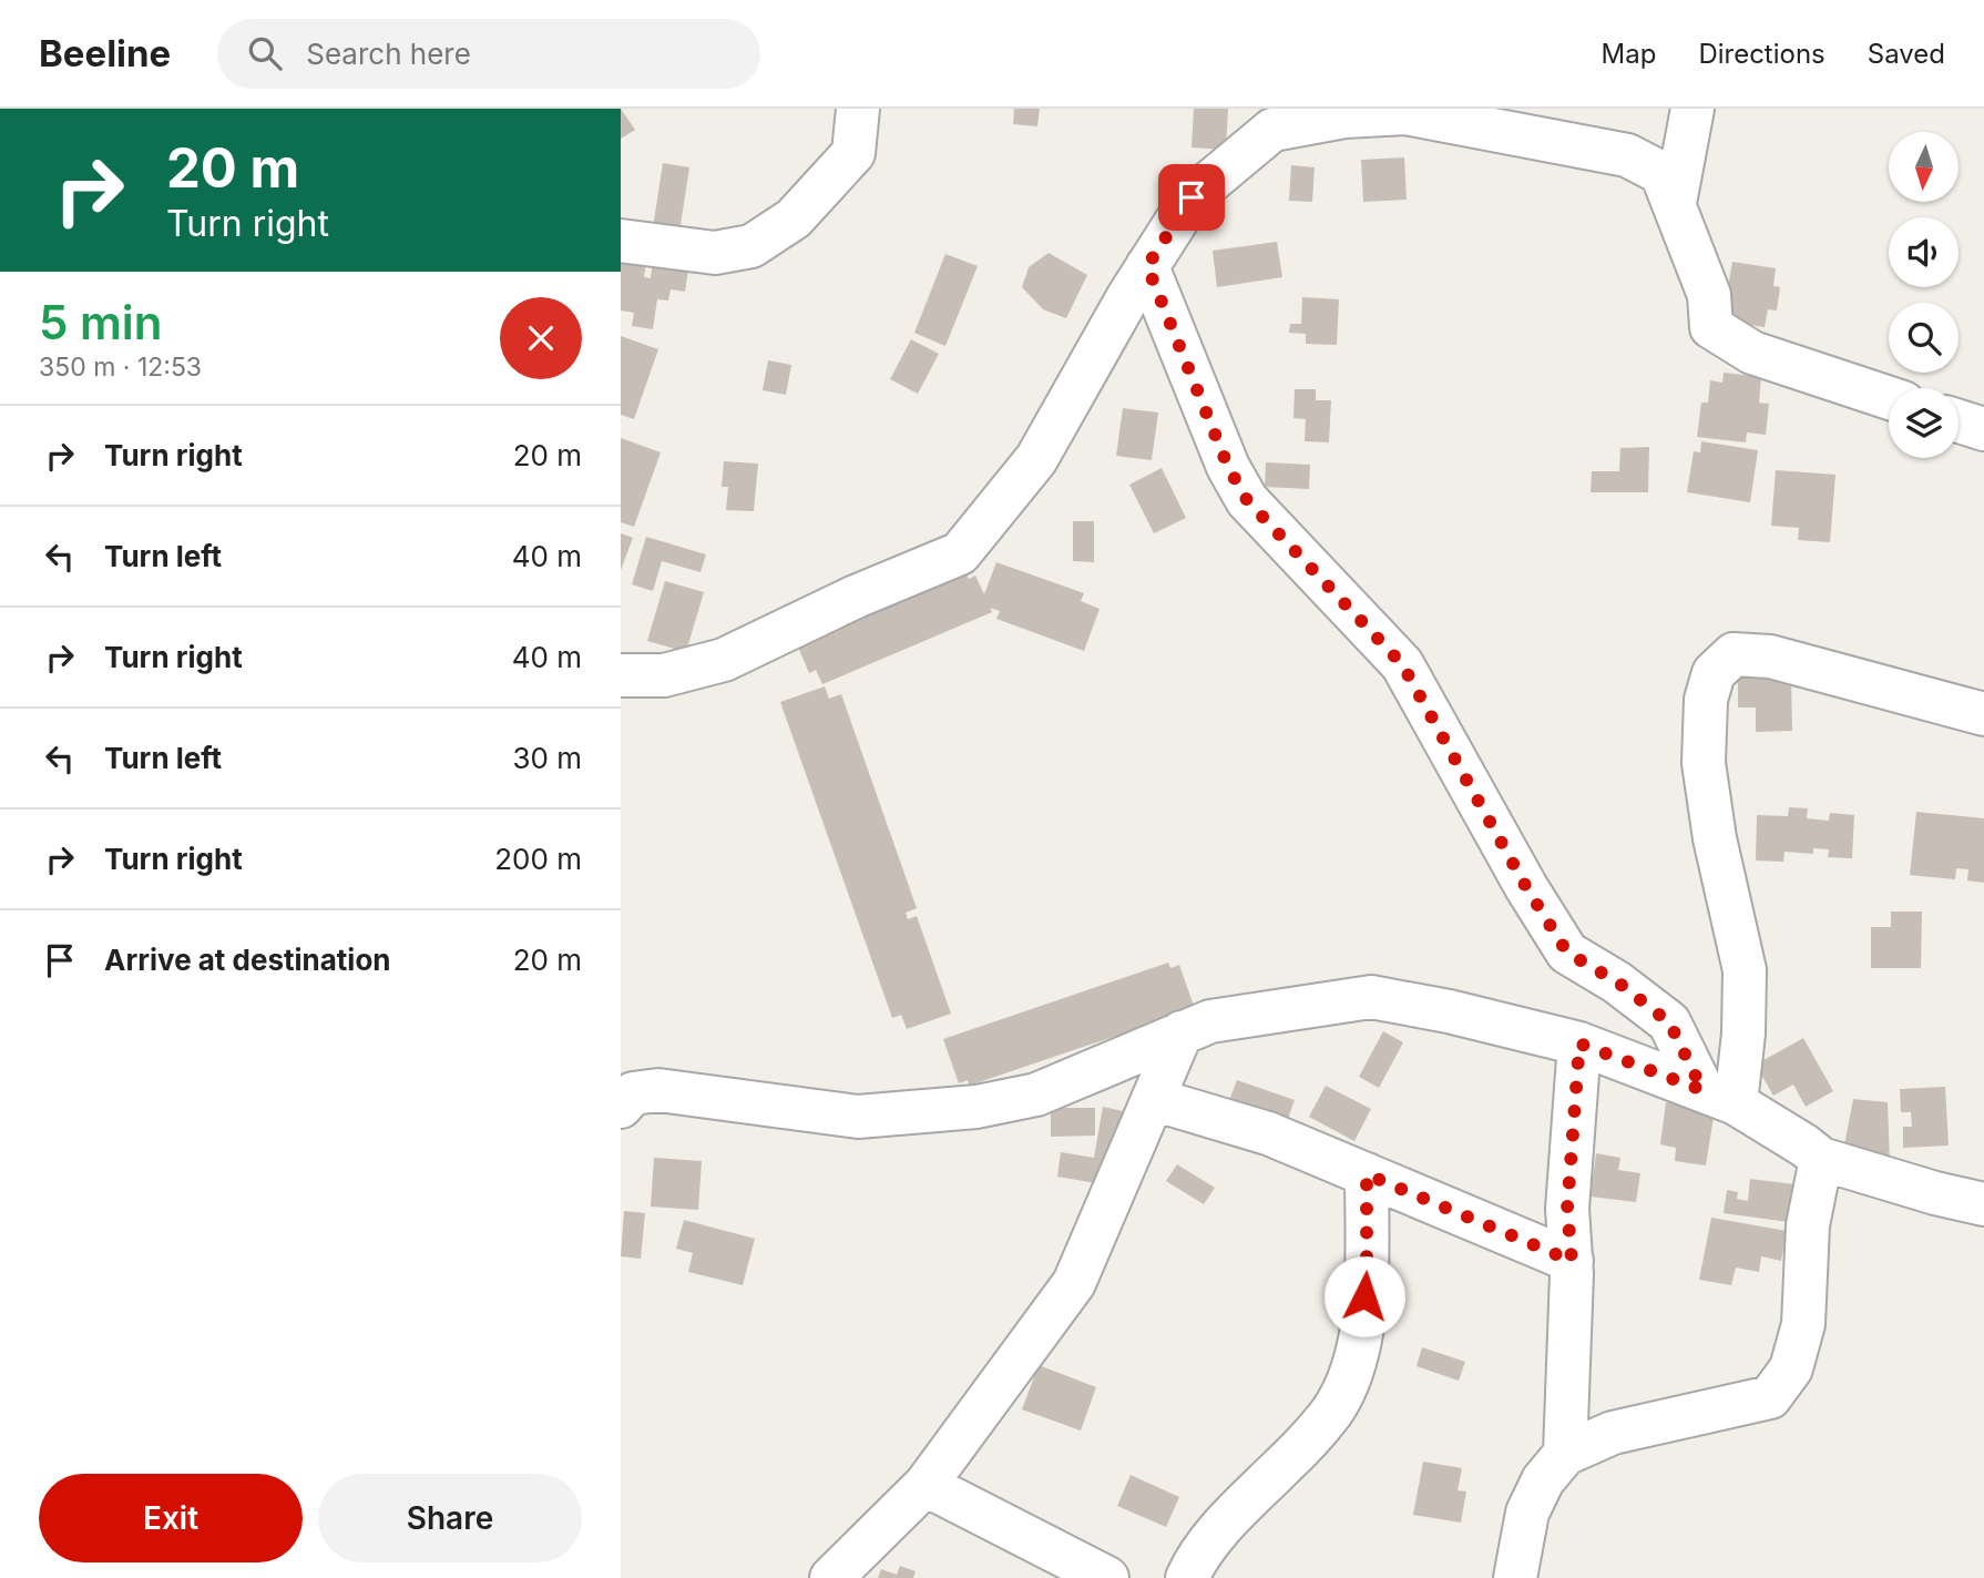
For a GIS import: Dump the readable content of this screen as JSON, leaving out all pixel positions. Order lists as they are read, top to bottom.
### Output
{
  "north": "bottom",
  "page": {
    "header": "Beeline",
    "search": "Search here",
    "nav": ["Map", "Directions", "Saved"],
    "turn": ["20 m", "Turn right"],
    "heading": ["5 min", "350 m · 12:53"],
    "list": [
      {
        "name": "Turn right",
        "value": "20 m"
      },
      {
        "name": "Turn left",
        "value": "40 m"
      },
      {
        "name": "Turn right",
        "value": "40 m"
      },
      {
        "name": "Turn left",
        "value": "30 m"
      },
      {
        "name": "Turn right",
        "value": "200 m"
      },
      {
        "name": "Arrive at destination",
        "value": "20 m"
      }
    ],
    "buttons": ["Exit", "Share"]
  }
}
